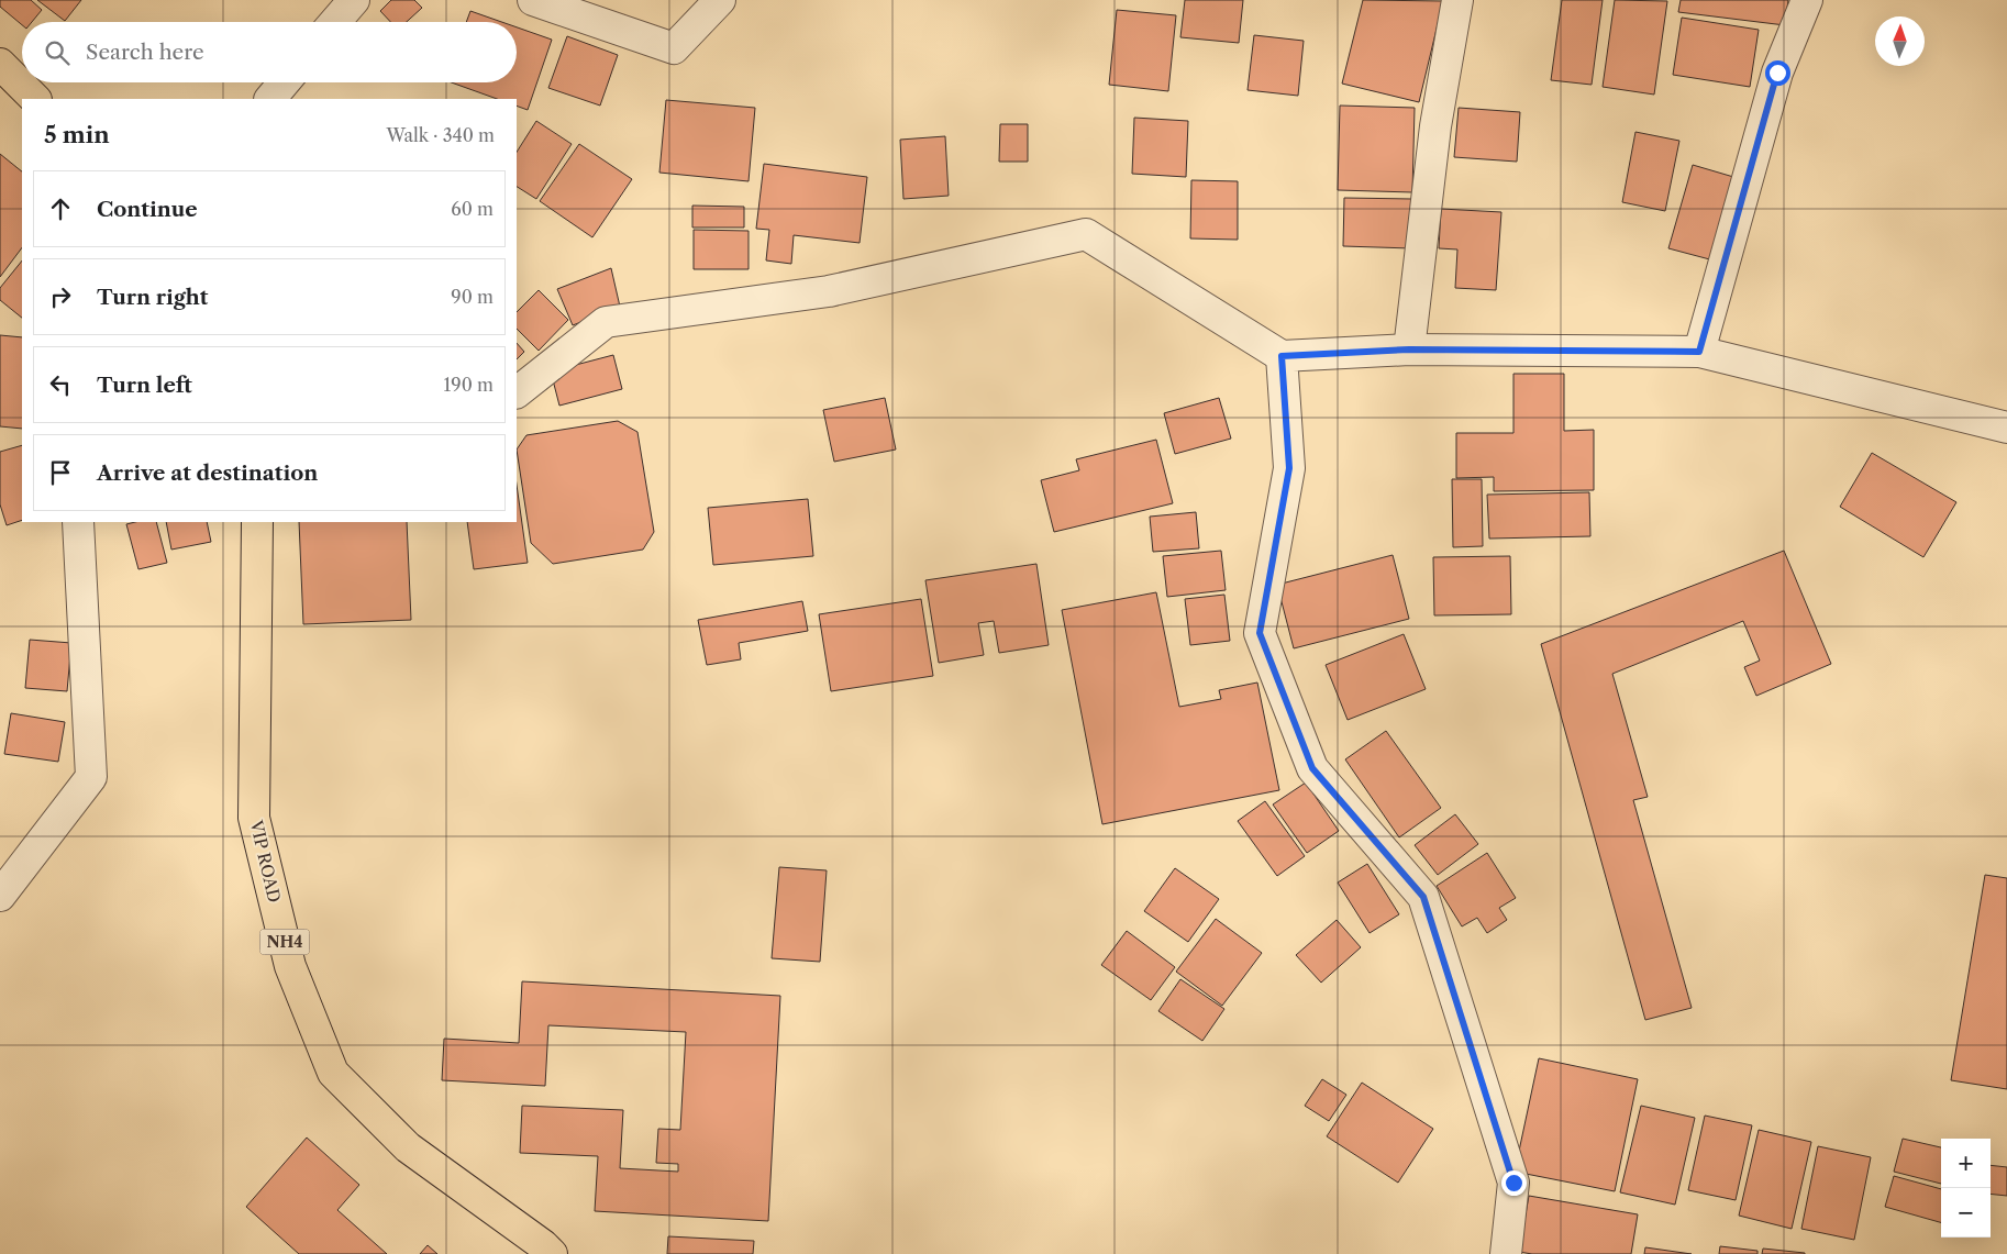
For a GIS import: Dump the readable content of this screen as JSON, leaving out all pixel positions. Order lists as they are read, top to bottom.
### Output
{
  "streets": {
    "highway": ["VIP ROAD", "NH4"]
  },
  "north": "top",
  "page": {
    "search": "Search here",
    "heading": ["5 min", "Walk · 340 m"],
    "list": [
      ["Continue", "60 m"],
      ["Turn right", "90 m"],
      ["Turn left", "190 m"],
      "Arrive at destination"
    ],
    "map_buttons": ["+", "−"]
  }
}
